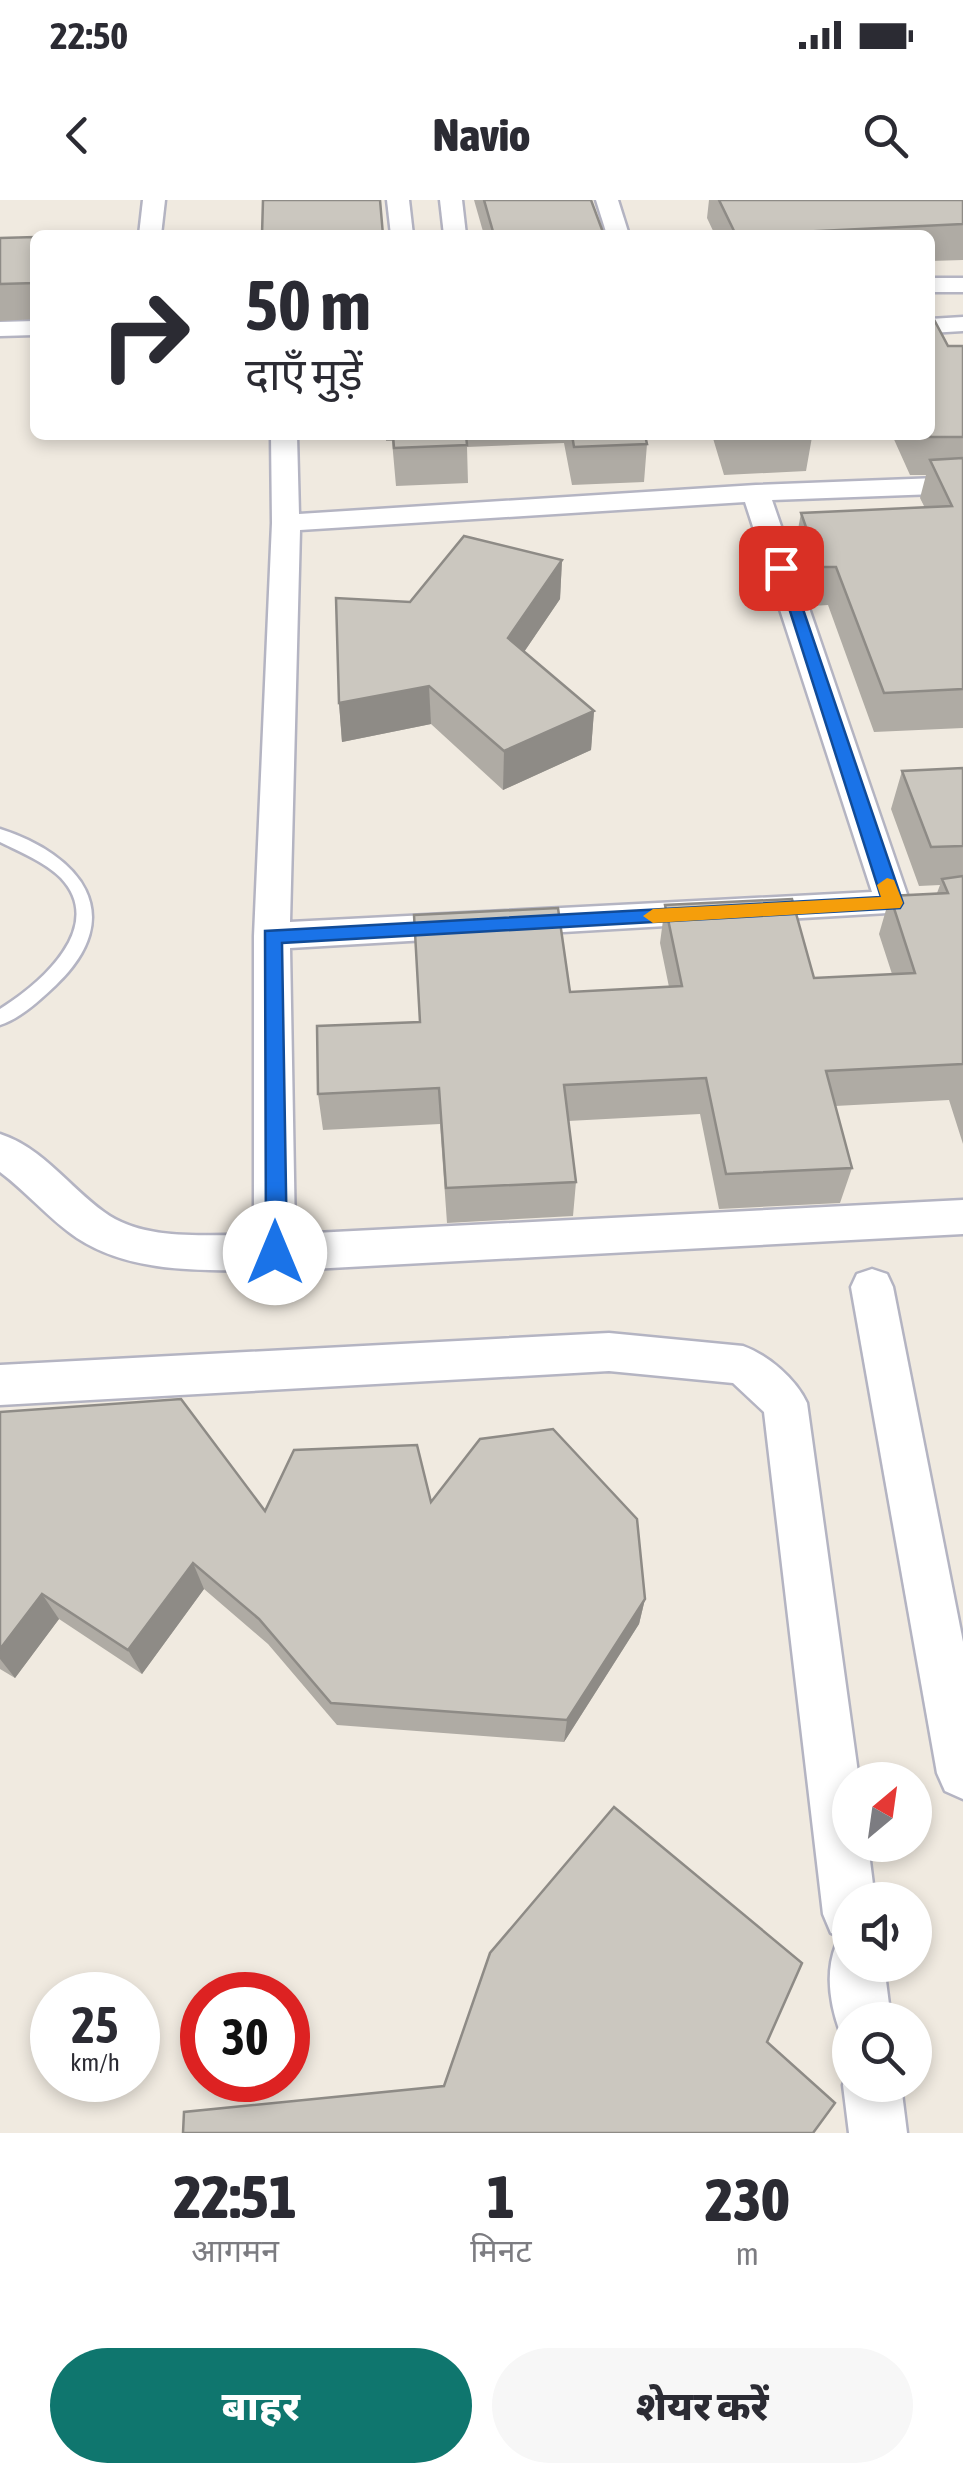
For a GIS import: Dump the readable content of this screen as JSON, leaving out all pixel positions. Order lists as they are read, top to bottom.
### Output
{
  "north": "top right",
  "page": {
    "status": "22:50",
    "header": "Navio",
    "turn": ["50 m", "दाएँ मुड़ें"],
    "speed": "25 km/h",
    "limit": "30",
    "eta": [
      "22:51",
      "आगमन",
      "1",
      "मिनट",
      "230",
      "m"
    ],
    "buttons": ["बाहर", "शेयर करें"]
  }
}
